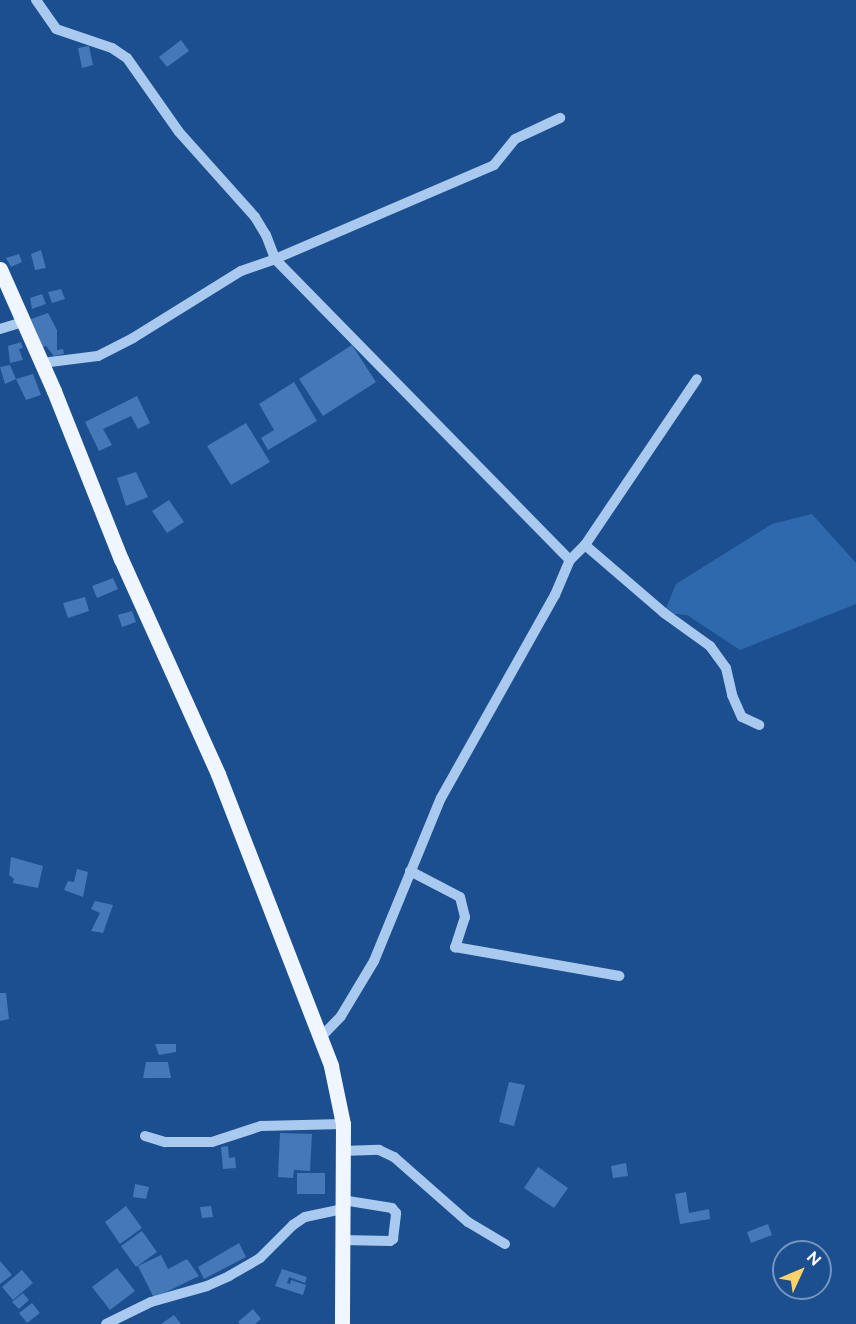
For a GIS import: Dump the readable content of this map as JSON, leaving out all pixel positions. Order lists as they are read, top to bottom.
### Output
{
  "north": "top right"
}
